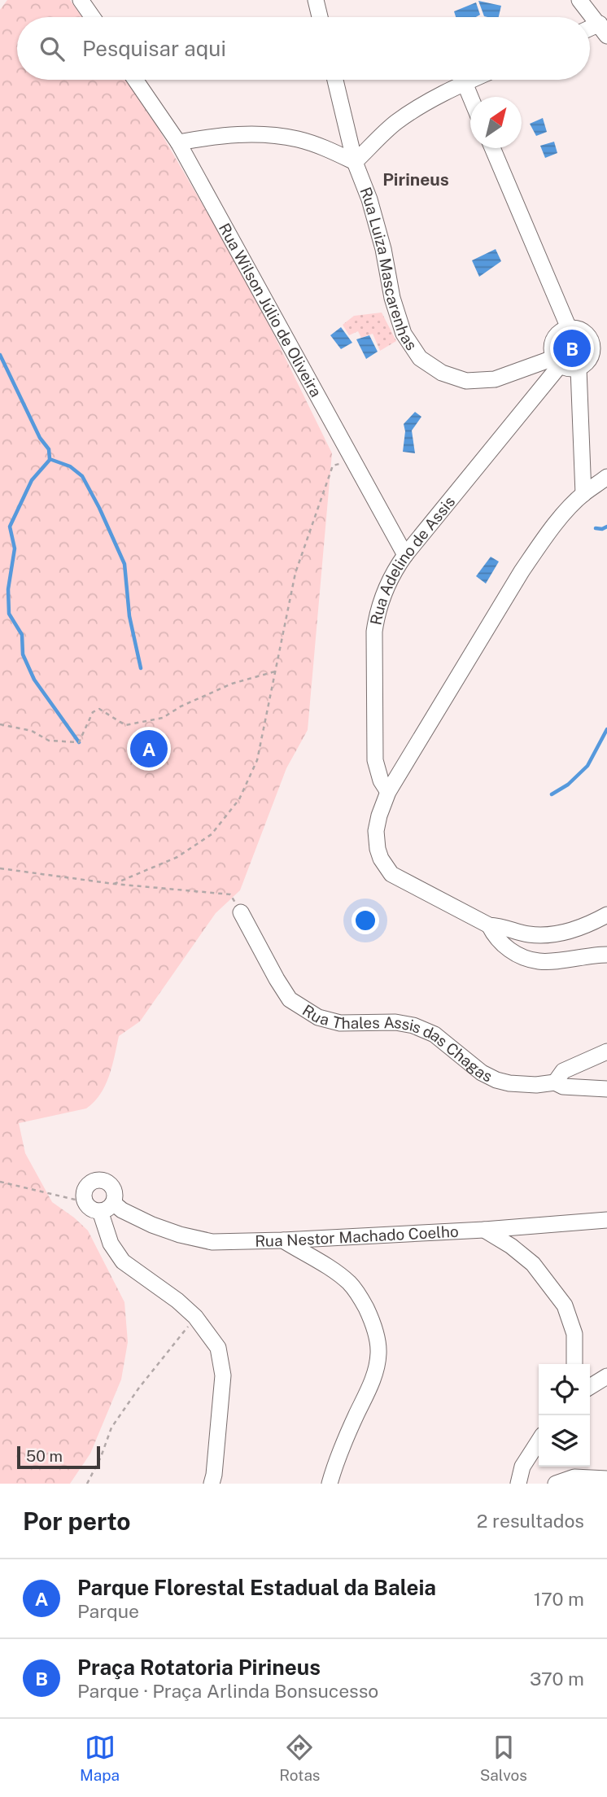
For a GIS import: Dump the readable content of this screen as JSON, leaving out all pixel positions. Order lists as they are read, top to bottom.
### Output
{
  "streets": {
    "street": [
      "Rua Luiza Mascarenhas",
      "Rua Wilson Júlio de Oliveira",
      "Rua Adelino de Assis",
      "Rua Thales Assis das Chagas",
      "Rua Nestor Machado Coelho"
    ]
  },
  "crossings": [
    ["Rua Luiza Mascarenhas", "Rua Adelino de Assis"],
    ["Rua Wilson Júlio de Oliveira", "Rua Adelino de Assis"]
  ],
  "districts": ["Pirineus"],
  "scale_bar": "50 m",
  "north": "top right",
  "page": {
    "search": "Pesquisar aqui",
    "pins": ["B", "A"],
    "scale": "50 m",
    "heading": ["Por perto", "2 resultados"],
    "list": [
      {
        "mark": "A",
        "name": "Parque Florestal Estadual da Baleia",
        "note": "Parque",
        "value": "170 m"
      },
      {
        "mark": "B",
        "name": "Praça Rotatoria Pirineus",
        "note": "Parque · Praça Arlinda Bonsucesso",
        "value": "370 m"
      }
    ],
    "nav": ["Mapa", "Rotas", "Salvos"]
  }
}
